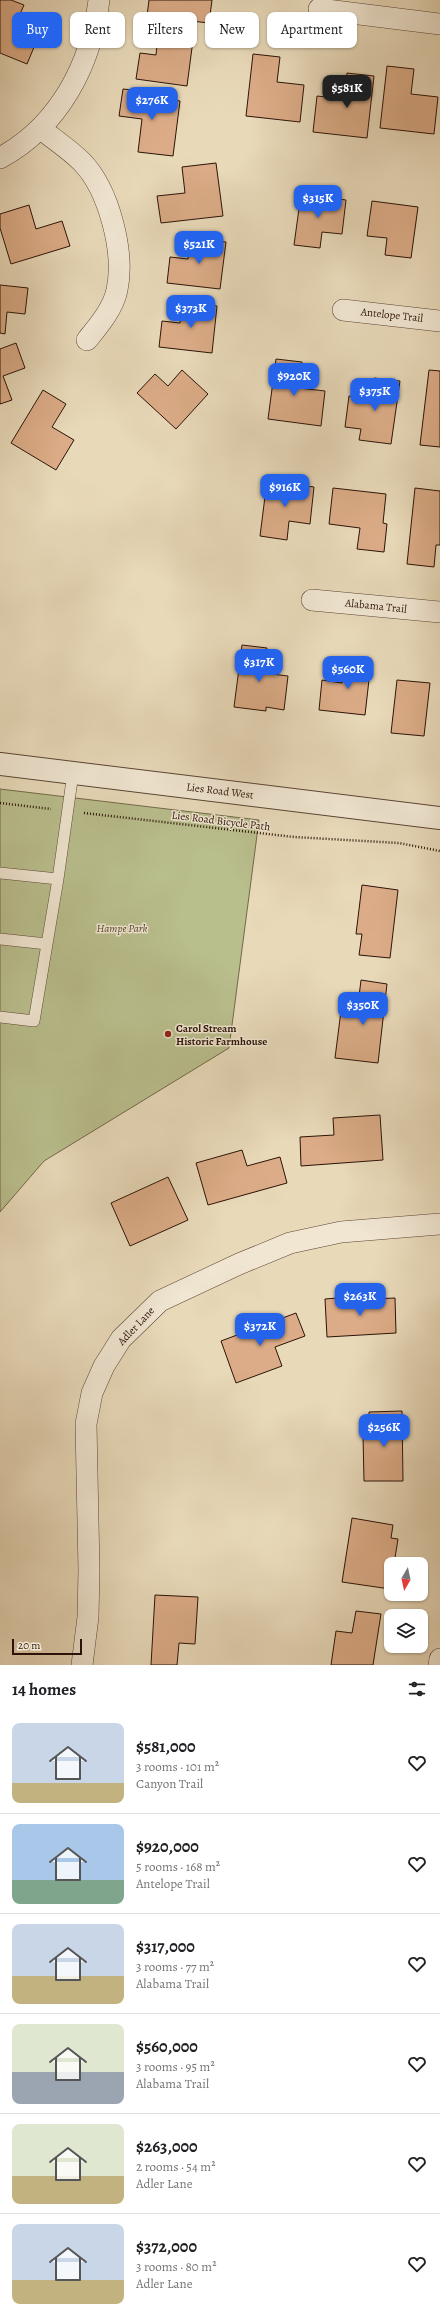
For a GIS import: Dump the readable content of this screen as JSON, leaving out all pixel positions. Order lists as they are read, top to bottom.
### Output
{
  "streets": {
    "street": [
      "Antelope Trail",
      "Alabama Trail",
      "Lies Road West",
      "Adler Lane"
    ],
    "path": ["Lies Road Bicycle Path"]
  },
  "parks": ["Hampe Park"],
  "places": ["Carol Stream Historic Farmhouse"],
  "scale_bar": "20 m",
  "north": "bottom",
  "page": {
    "chip": [
      "Buy",
      "Rent",
      "Filters",
      "New",
      "Apartment"
    ],
    "price": [
      "$581K",
      "$276K",
      "$315K",
      "$521K",
      "$373K",
      "$920K",
      "$375K",
      "$916K",
      "$317K",
      "$560K",
      "$350K",
      "$263K",
      "$372K",
      "$256K"
    ],
    "scale": "20 m",
    "heading": "14 homes",
    "list": [
      {
        "name": "$581,000",
        "note": "3 rooms · 101 m² · Canyon Trail"
      },
      {
        "name": "$920,000",
        "note": "5 rooms · 168 m² · Antelope Trail"
      },
      {
        "name": "$317,000",
        "note": "3 rooms · 77 m² · Alabama Trail"
      },
      {
        "name": "$560,000",
        "note": "3 rooms · 95 m² · Alabama Trail"
      },
      {
        "name": "$263,000",
        "note": "2 rooms · 54 m² · Adler Lane"
      },
      {
        "name": "$372,000",
        "note": "3 rooms · 80 m² · Adler Lane"
      }
    ]
  }
}
